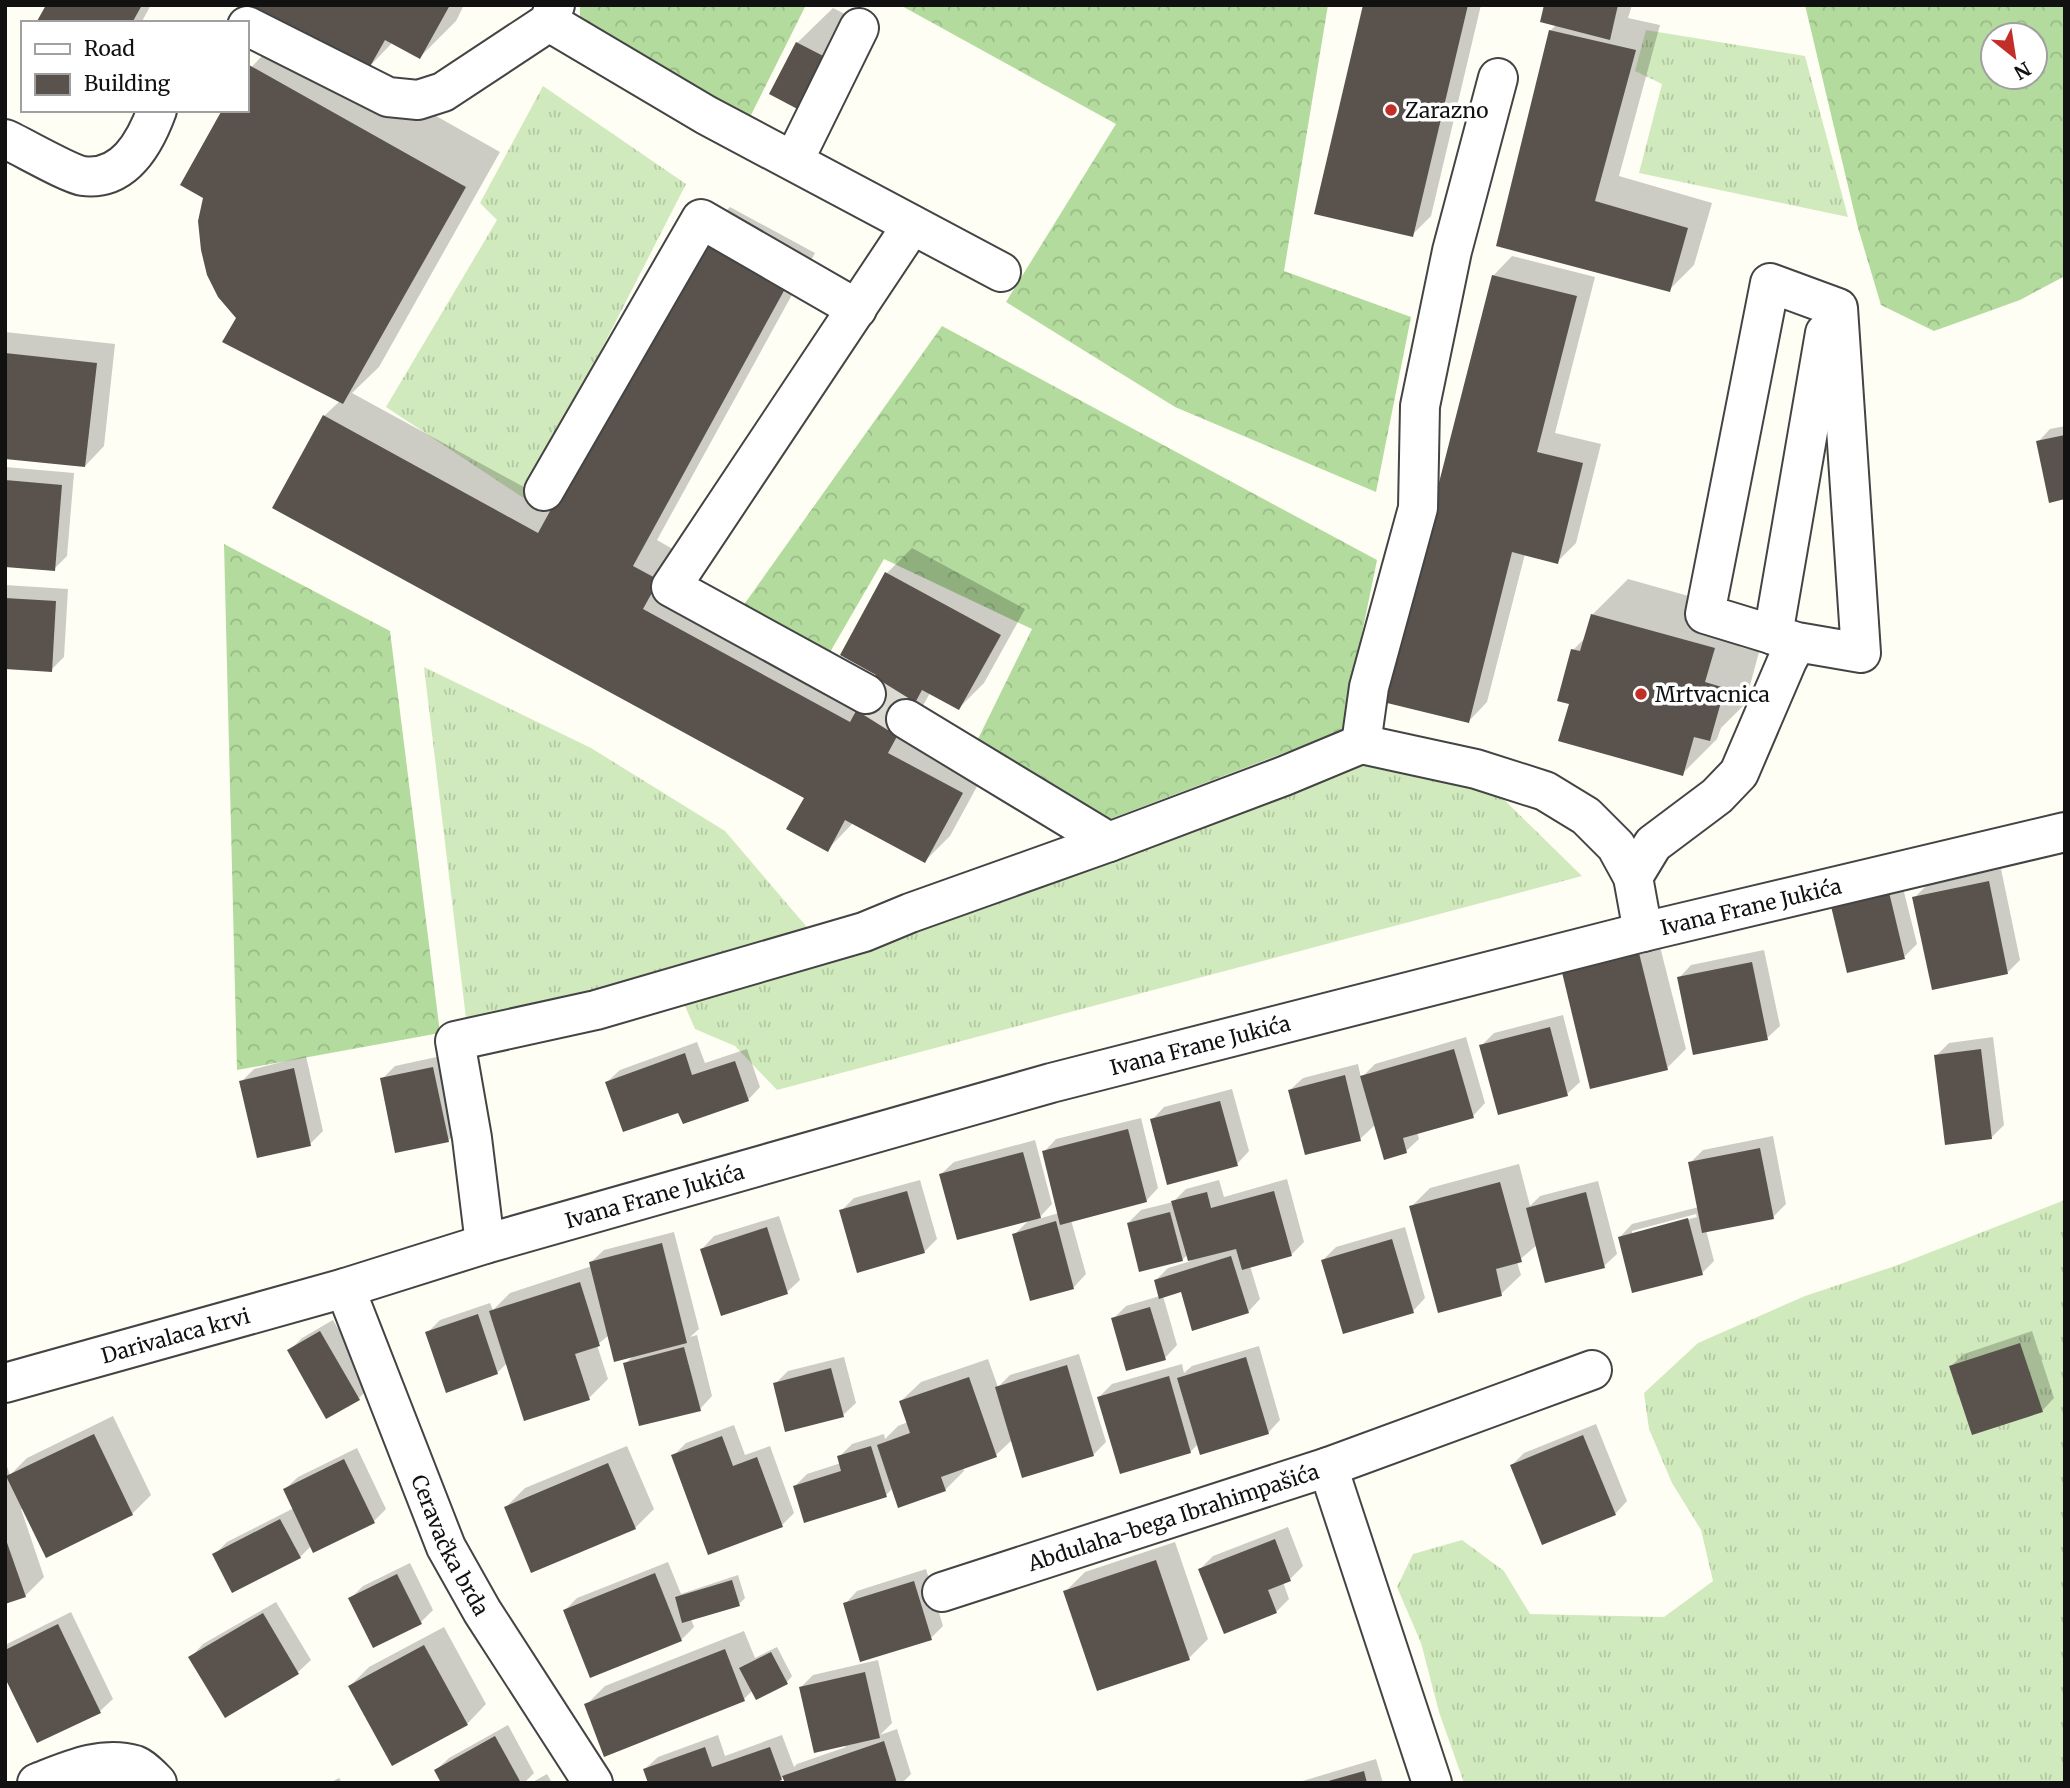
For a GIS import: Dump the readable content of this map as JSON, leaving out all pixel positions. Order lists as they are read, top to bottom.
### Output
{
  "streets": {
    "street": [
      "Ivana Frane Jukića",
      "Darivalaca krvi",
      "Abdulaha-bega Ibrahimpašića",
      "Ceravačka brda"
    ]
  },
  "crossings": [
    ["Ivana Frane Jukića", "Darivalaca krvi"],
    ["Ivana Frane Jukića", "Ceravačka brda"],
    ["Darivalaca krvi", "Ceravačka brda"]
  ],
  "places": ["Zarazno", "Mrtvacnica"],
  "legend": ["Road", "Building"],
  "north": "bottom right"
}
